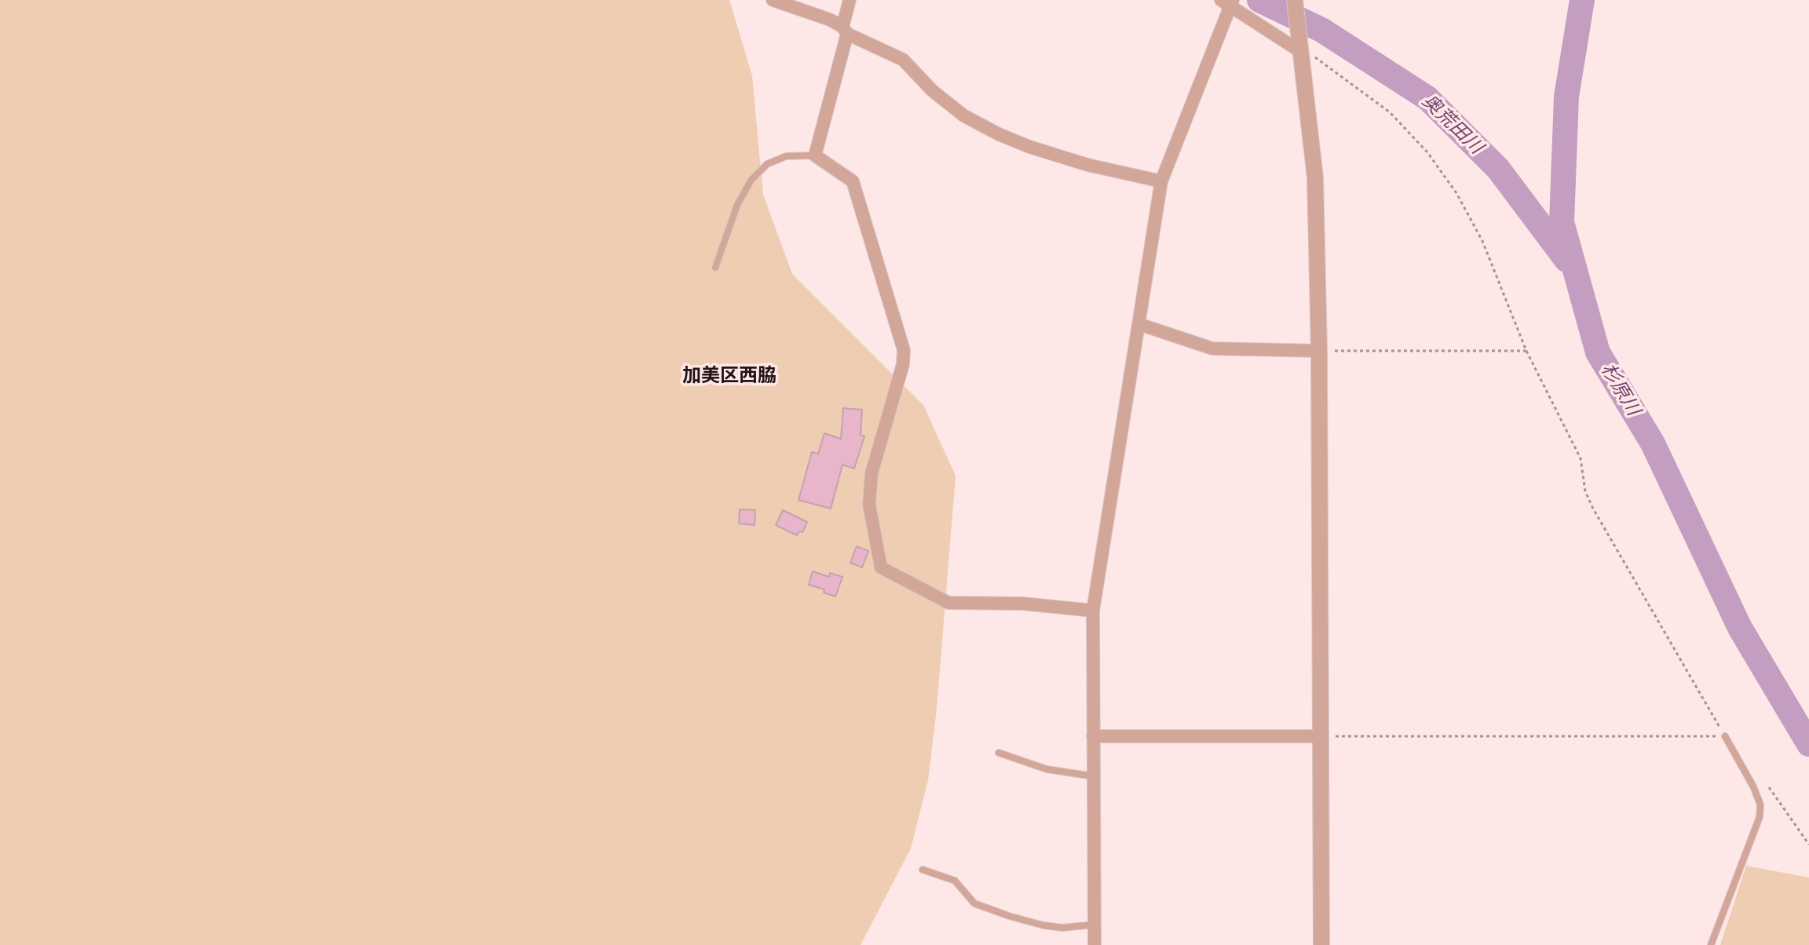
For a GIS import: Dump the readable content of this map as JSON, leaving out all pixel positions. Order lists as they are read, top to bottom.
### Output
{
  "districts": ["加美区西脇"],
  "water": ["奥荒田川", "杉原川"]
}
